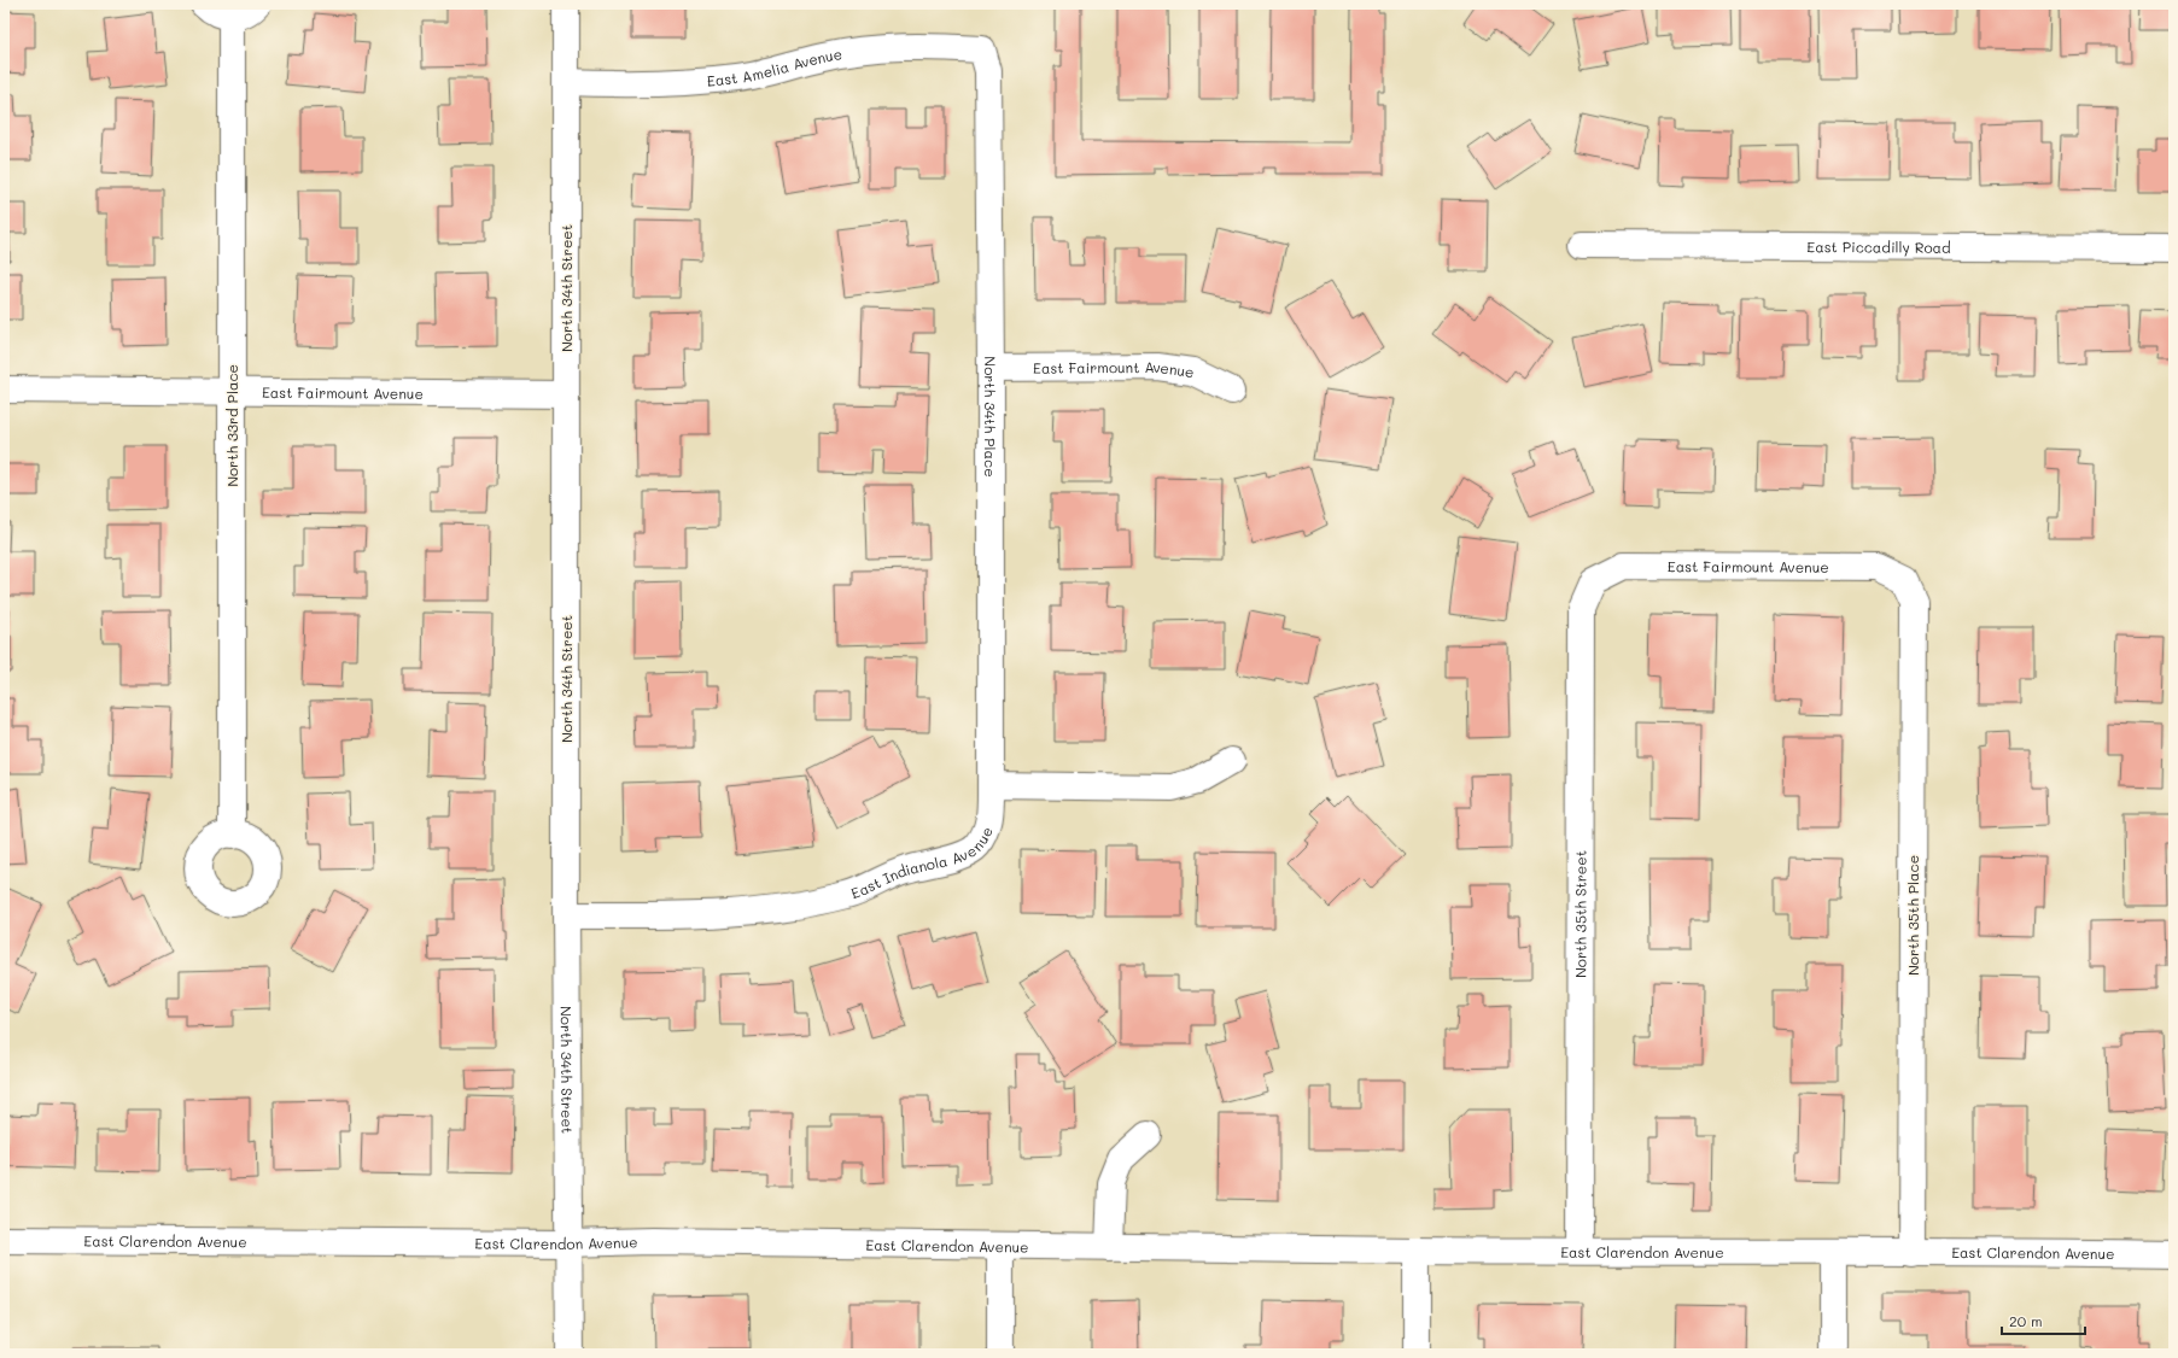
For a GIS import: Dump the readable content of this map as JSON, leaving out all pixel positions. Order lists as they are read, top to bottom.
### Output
{
  "streets": {
    "street": [
      "East Amelia Avenue",
      "East Piccadilly Road",
      "North 34th Street",
      "East Fairmount Avenue",
      "North 34th Place",
      "North 33rd Place",
      "East Indianola Avenue",
      "North 35th Street",
      "North 35th Place",
      "East Clarendon Avenue"
    ]
  },
  "crossings": [
    ["East Amelia Avenue", "North 34th Street"],
    ["East Amelia Avenue", "North 34th Place"],
    ["North 34th Street", "East Fairmount Avenue"],
    ["North 34th Street", "East Indianola Avenue"],
    ["North 34th Street", "East Clarendon Avenue"],
    ["East Fairmount Avenue", "North 34th Place"],
    ["East Fairmount Avenue", "North 33rd Place"],
    ["East Fairmount Avenue", "North 35th Street"],
    ["East Fairmount Avenue", "North 35th Place"],
    ["North 34th Place", "East Indianola Avenue"],
    ["North 35th Street", "East Clarendon Avenue"],
    ["North 35th Place", "East Clarendon Avenue"]
  ],
  "scale_bar": "20 m"
}
